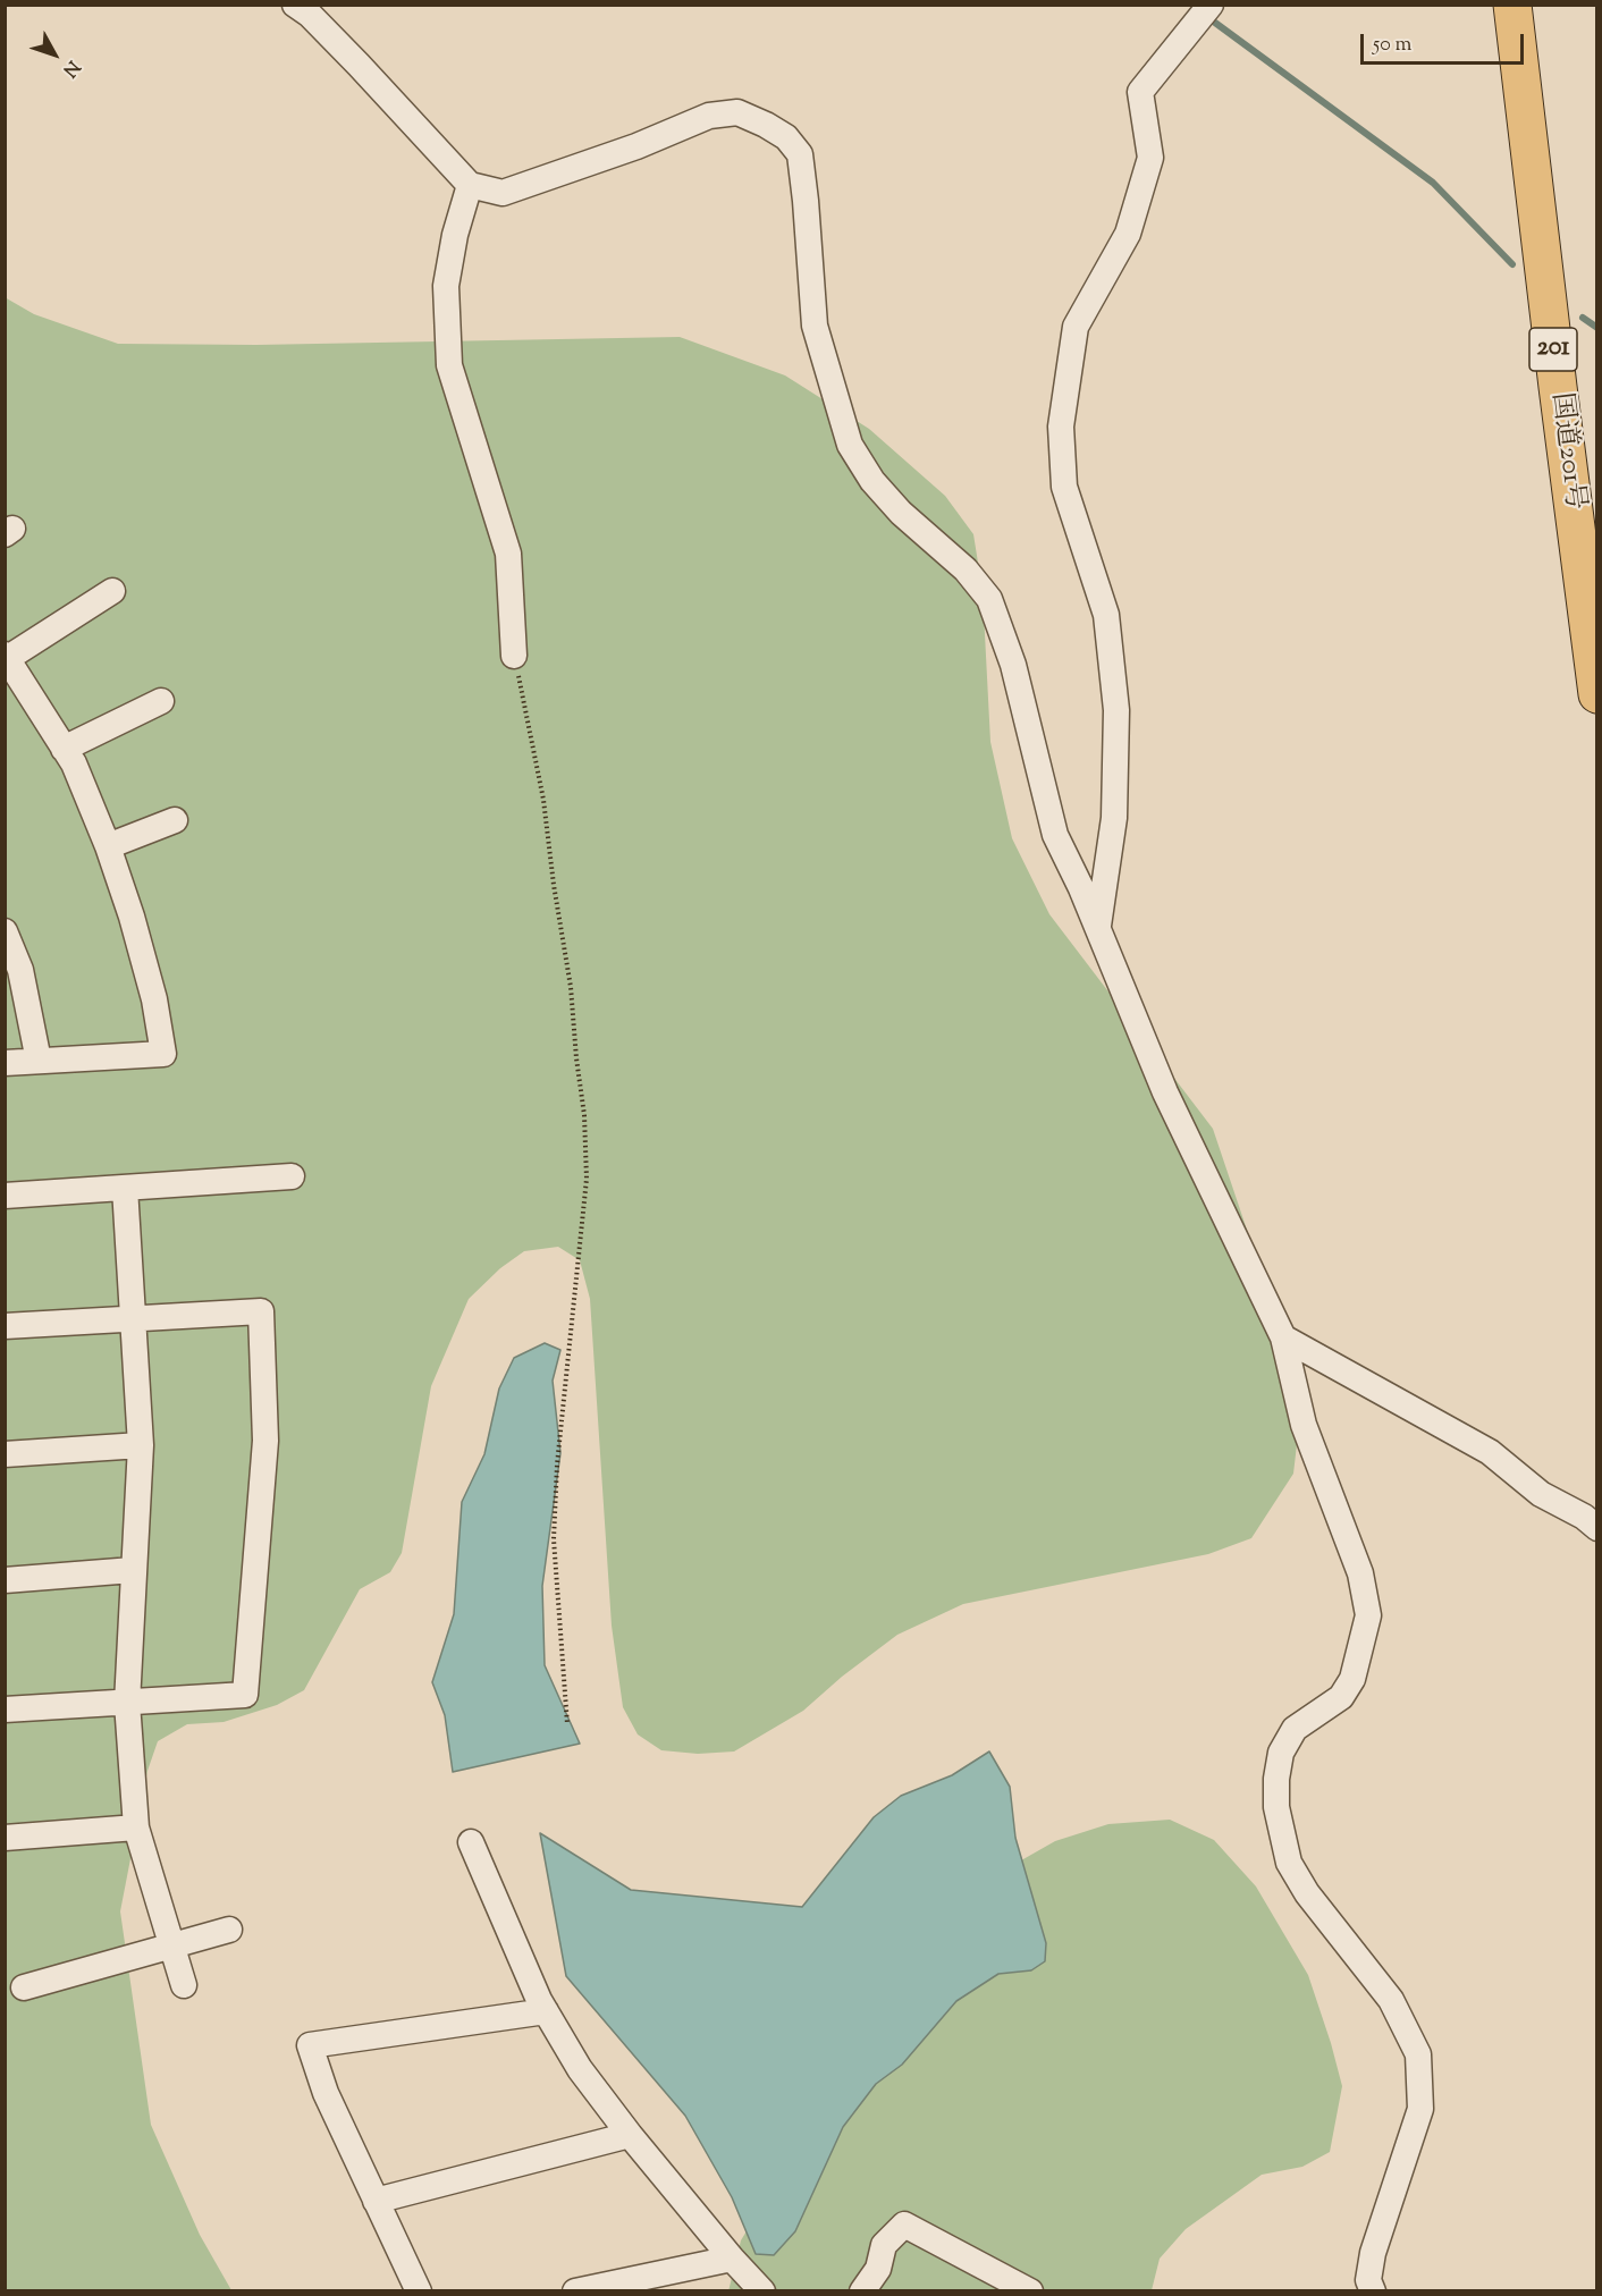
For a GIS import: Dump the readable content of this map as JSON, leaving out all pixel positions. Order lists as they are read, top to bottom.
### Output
{
  "streets": {
    "highway": ["201", "国道201号"]
  },
  "scale_bar": "50 m",
  "north": "bottom right"
}
